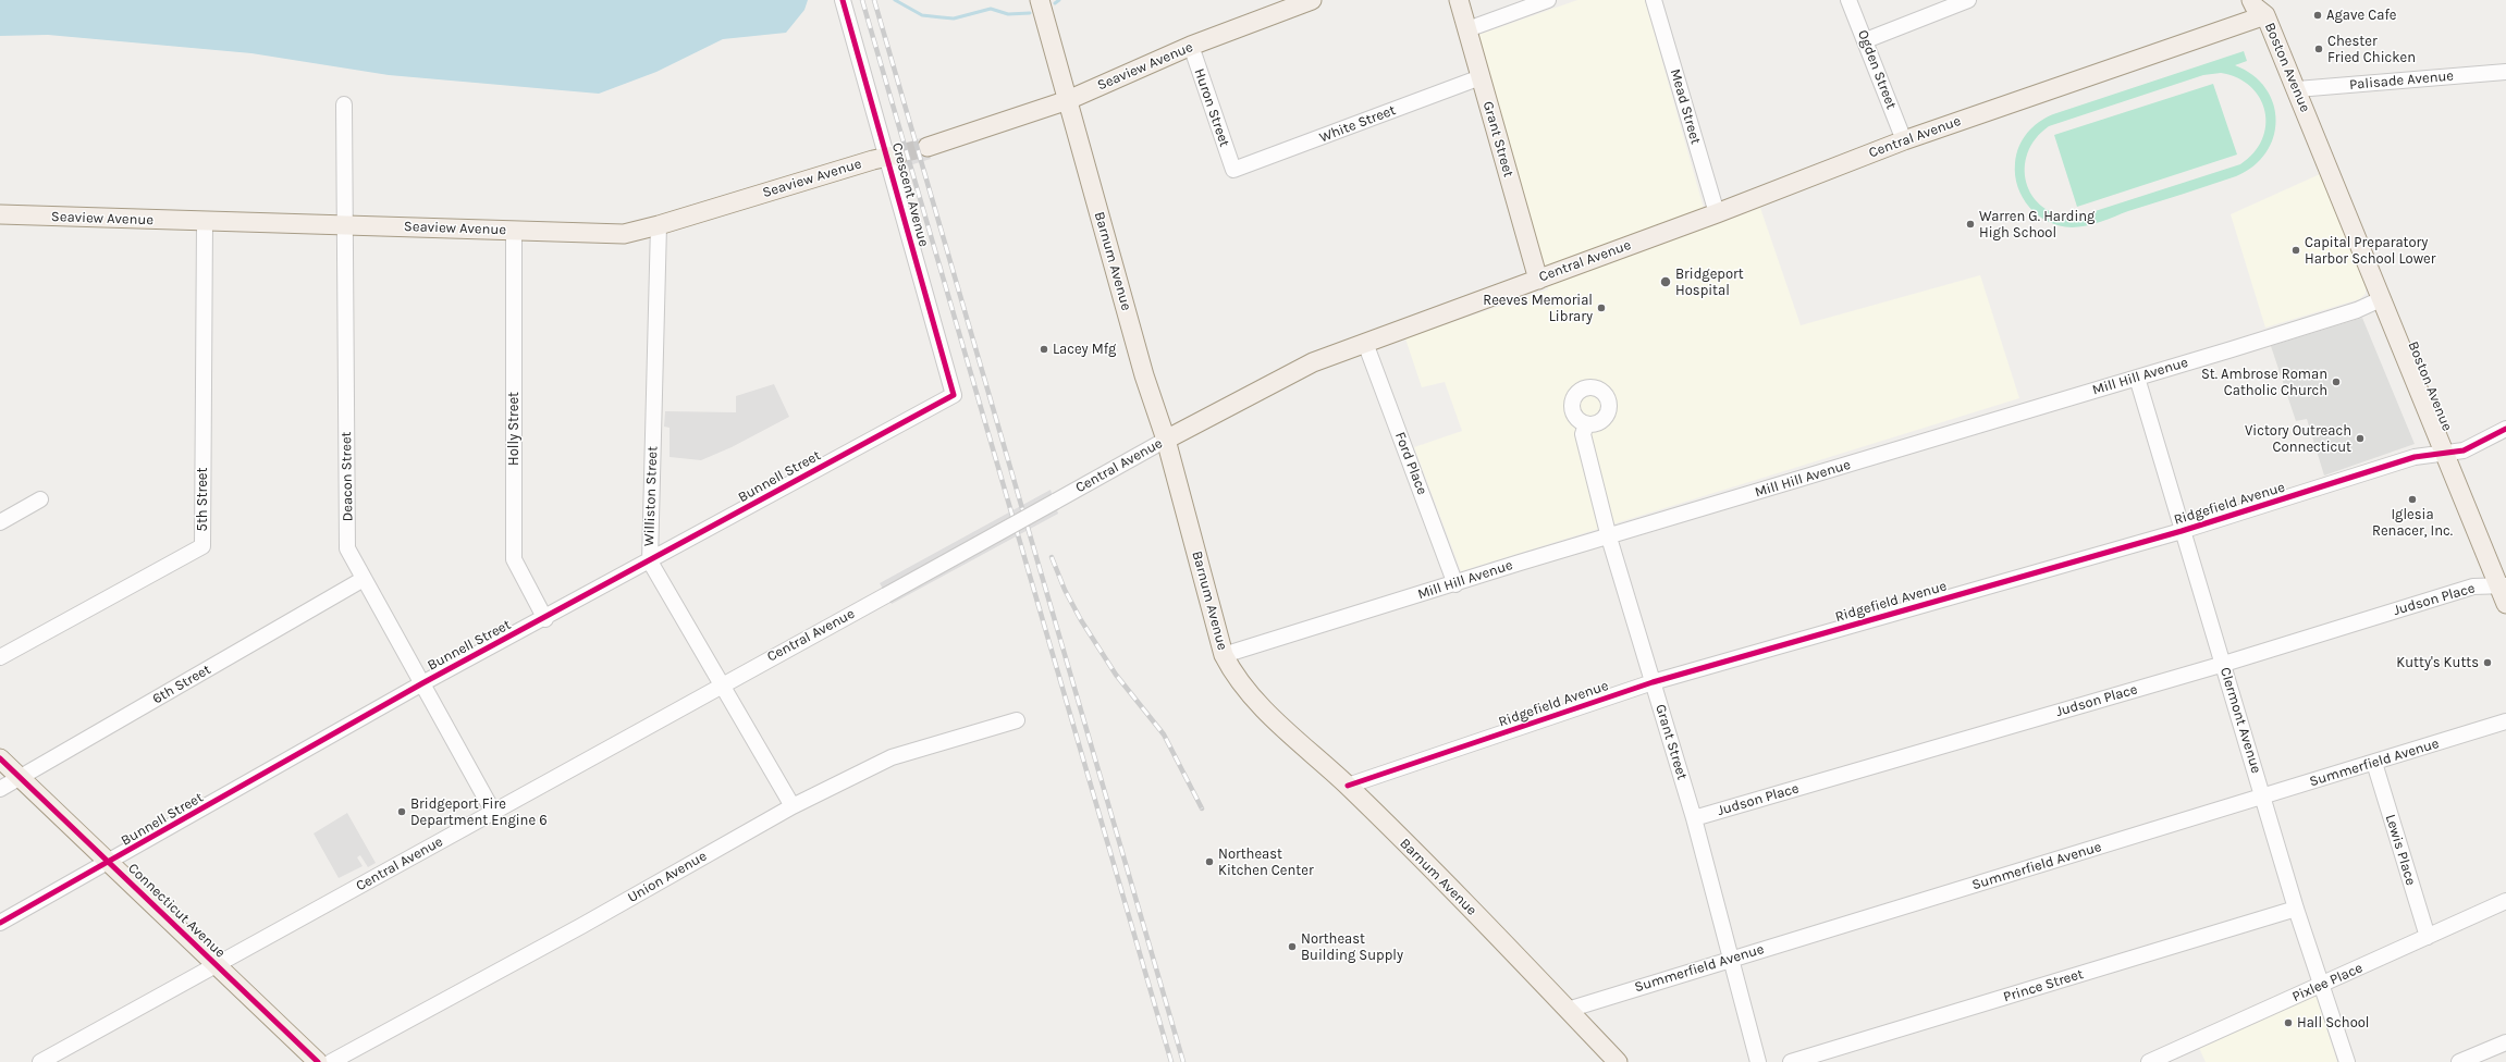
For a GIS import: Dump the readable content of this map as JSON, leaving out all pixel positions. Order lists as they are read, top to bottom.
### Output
{
  "streets": {
    "main road": [
      "Seaview Avenue",
      "Boston Avenue",
      "Central Avenue",
      "Grant Street",
      "Barnum Avenue",
      "Connecticut Avenue"
    ],
    "street": [
      "Ogden Street",
      "Palisade Avenue",
      "Mead Street",
      "Huron Street",
      "White Street",
      "Crescent Avenue",
      "Mill Hill Avenue",
      "Holly Street",
      "Ford Place",
      "Deacon Street",
      "Bunnell Street",
      "Williston Street",
      "5th Street",
      "Ridgefield Avenue",
      "Judson Place",
      "6th Street",
      "Clermont Avenue",
      "Summerfield Avenue",
      "Lewis Place",
      "Union Avenue",
      "Pixlee Place",
      "Prince Street"
    ]
  },
  "crossings": [
    ["Seaview Avenue", "Huron Street"],
    ["Seaview Avenue", "Crescent Avenue"],
    ["Seaview Avenue", "Barnum Avenue"],
    ["Seaview Avenue", "Holly Street"],
    ["Seaview Avenue", "Deacon Street"],
    ["Seaview Avenue", "Williston Street"],
    ["Seaview Avenue", "5th Street"],
    ["Boston Avenue", "Palisade Avenue"],
    ["Boston Avenue", "Central Avenue"],
    ["Boston Avenue", "Mill Hill Avenue"],
    ["Boston Avenue", "Ridgefield Avenue"],
    ["Boston Avenue", "Judson Place"],
    ["Ogden Street", "Central Avenue"],
    ["Mead Street", "Central Avenue"],
    ["Huron Street", "White Street"],
    ["White Street", "Grant Street"],
    ["Central Avenue", "Grant Street"],
    ["Central Avenue", "Barnum Avenue"],
    ["Central Avenue", "Ford Place"],
    ["Central Avenue", "Deacon Street"],
    ["Central Avenue", "Williston Street"],
    ["Central Avenue", "Connecticut Avenue"],
    ["Grant Street", "Mill Hill Avenue"],
    ["Grant Street", "Ridgefield Avenue"],
    ["Grant Street", "Judson Place"],
    ["Grant Street", "Summerfield Avenue"],
    ["Crescent Avenue", "Bunnell Street"],
    ["Barnum Avenue", "Mill Hill Avenue"],
    ["Barnum Avenue", "Ridgefield Avenue"],
    ["Barnum Avenue", "Summerfield Avenue"],
    ["Mill Hill Avenue", "Ford Place"],
    ["Mill Hill Avenue", "Clermont Avenue"],
    ["Holly Street", "Bunnell Street"],
    ["Deacon Street", "Bunnell Street"],
    ["Deacon Street", "6th Street"],
    ["Bunnell Street", "Williston Street"],
    ["Bunnell Street", "Connecticut Avenue"],
    ["Williston Street", "Union Avenue"],
    ["Ridgefield Avenue", "Clermont Avenue"],
    ["Judson Place", "Clermont Avenue"],
    ["6th Street", "Connecticut Avenue"],
    ["Clermont Avenue", "Summerfield Avenue"],
    ["Clermont Avenue", "Pixlee Place"],
    ["Clermont Avenue", "Prince Street"],
    ["Summerfield Avenue", "Lewis Place"],
    ["Lewis Place", "Pixlee Place"]
  ],
  "places": [
    "Agave Cafe",
    "Chester Fried Chicken",
    "Warren G. Harding High School",
    "Capital Preparatory Harbor School Lower",
    "Bridgeport Hospital",
    "Reeves Memorial Library",
    "Lacey Mfg",
    "St. Ambrose Roman Catholic Church",
    "Victory Outreach Connecticut",
    "Iglesia Renacer, Inc.",
    "Kutty's Kutts",
    "Bridgeport Fire Department Engine 6",
    "Northeast Kitchen Center",
    "Northeast Building Supply",
    "Hall School"
  ]
}
